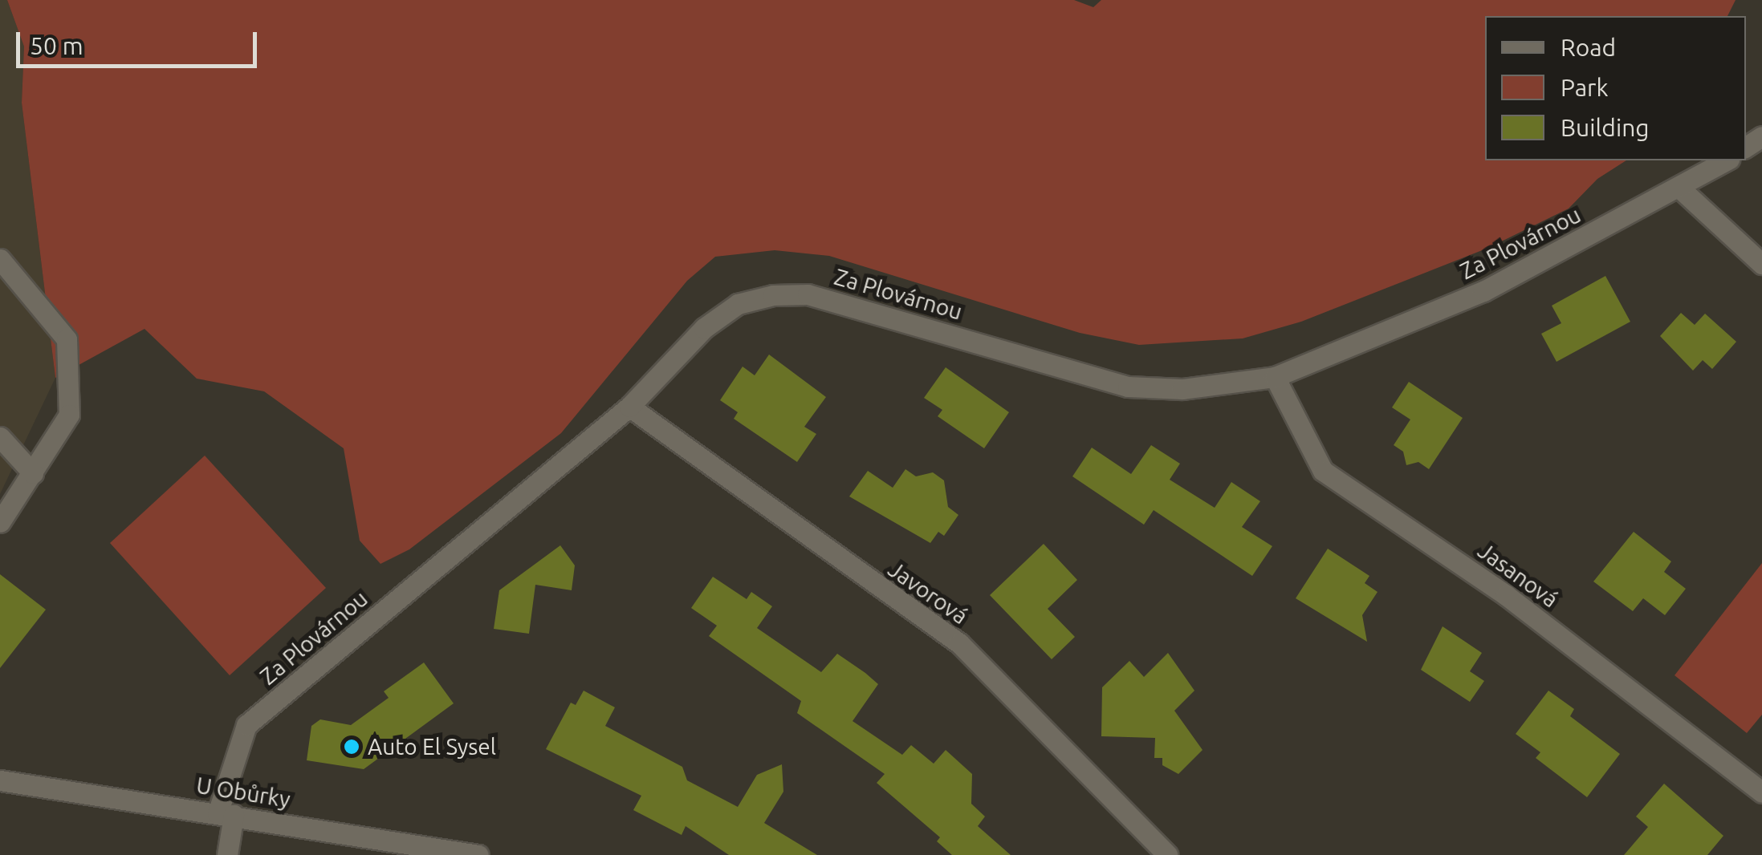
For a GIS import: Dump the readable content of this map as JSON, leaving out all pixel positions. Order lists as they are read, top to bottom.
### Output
{
  "streets": {
    "street": [
      "Za Plovárnou",
      "Jasanová",
      "Javorová",
      "U Obůrky"
    ]
  },
  "crossings": [
    ["Za Plovárnou", "Jasanová"],
    ["Za Plovárnou", "Javorová"],
    ["Za Plovárnou", "U Obůrky"]
  ],
  "places": ["Auto El Sysel"],
  "legend": ["Road", "Park", "Building"],
  "scale_bar": "50 m"
}
